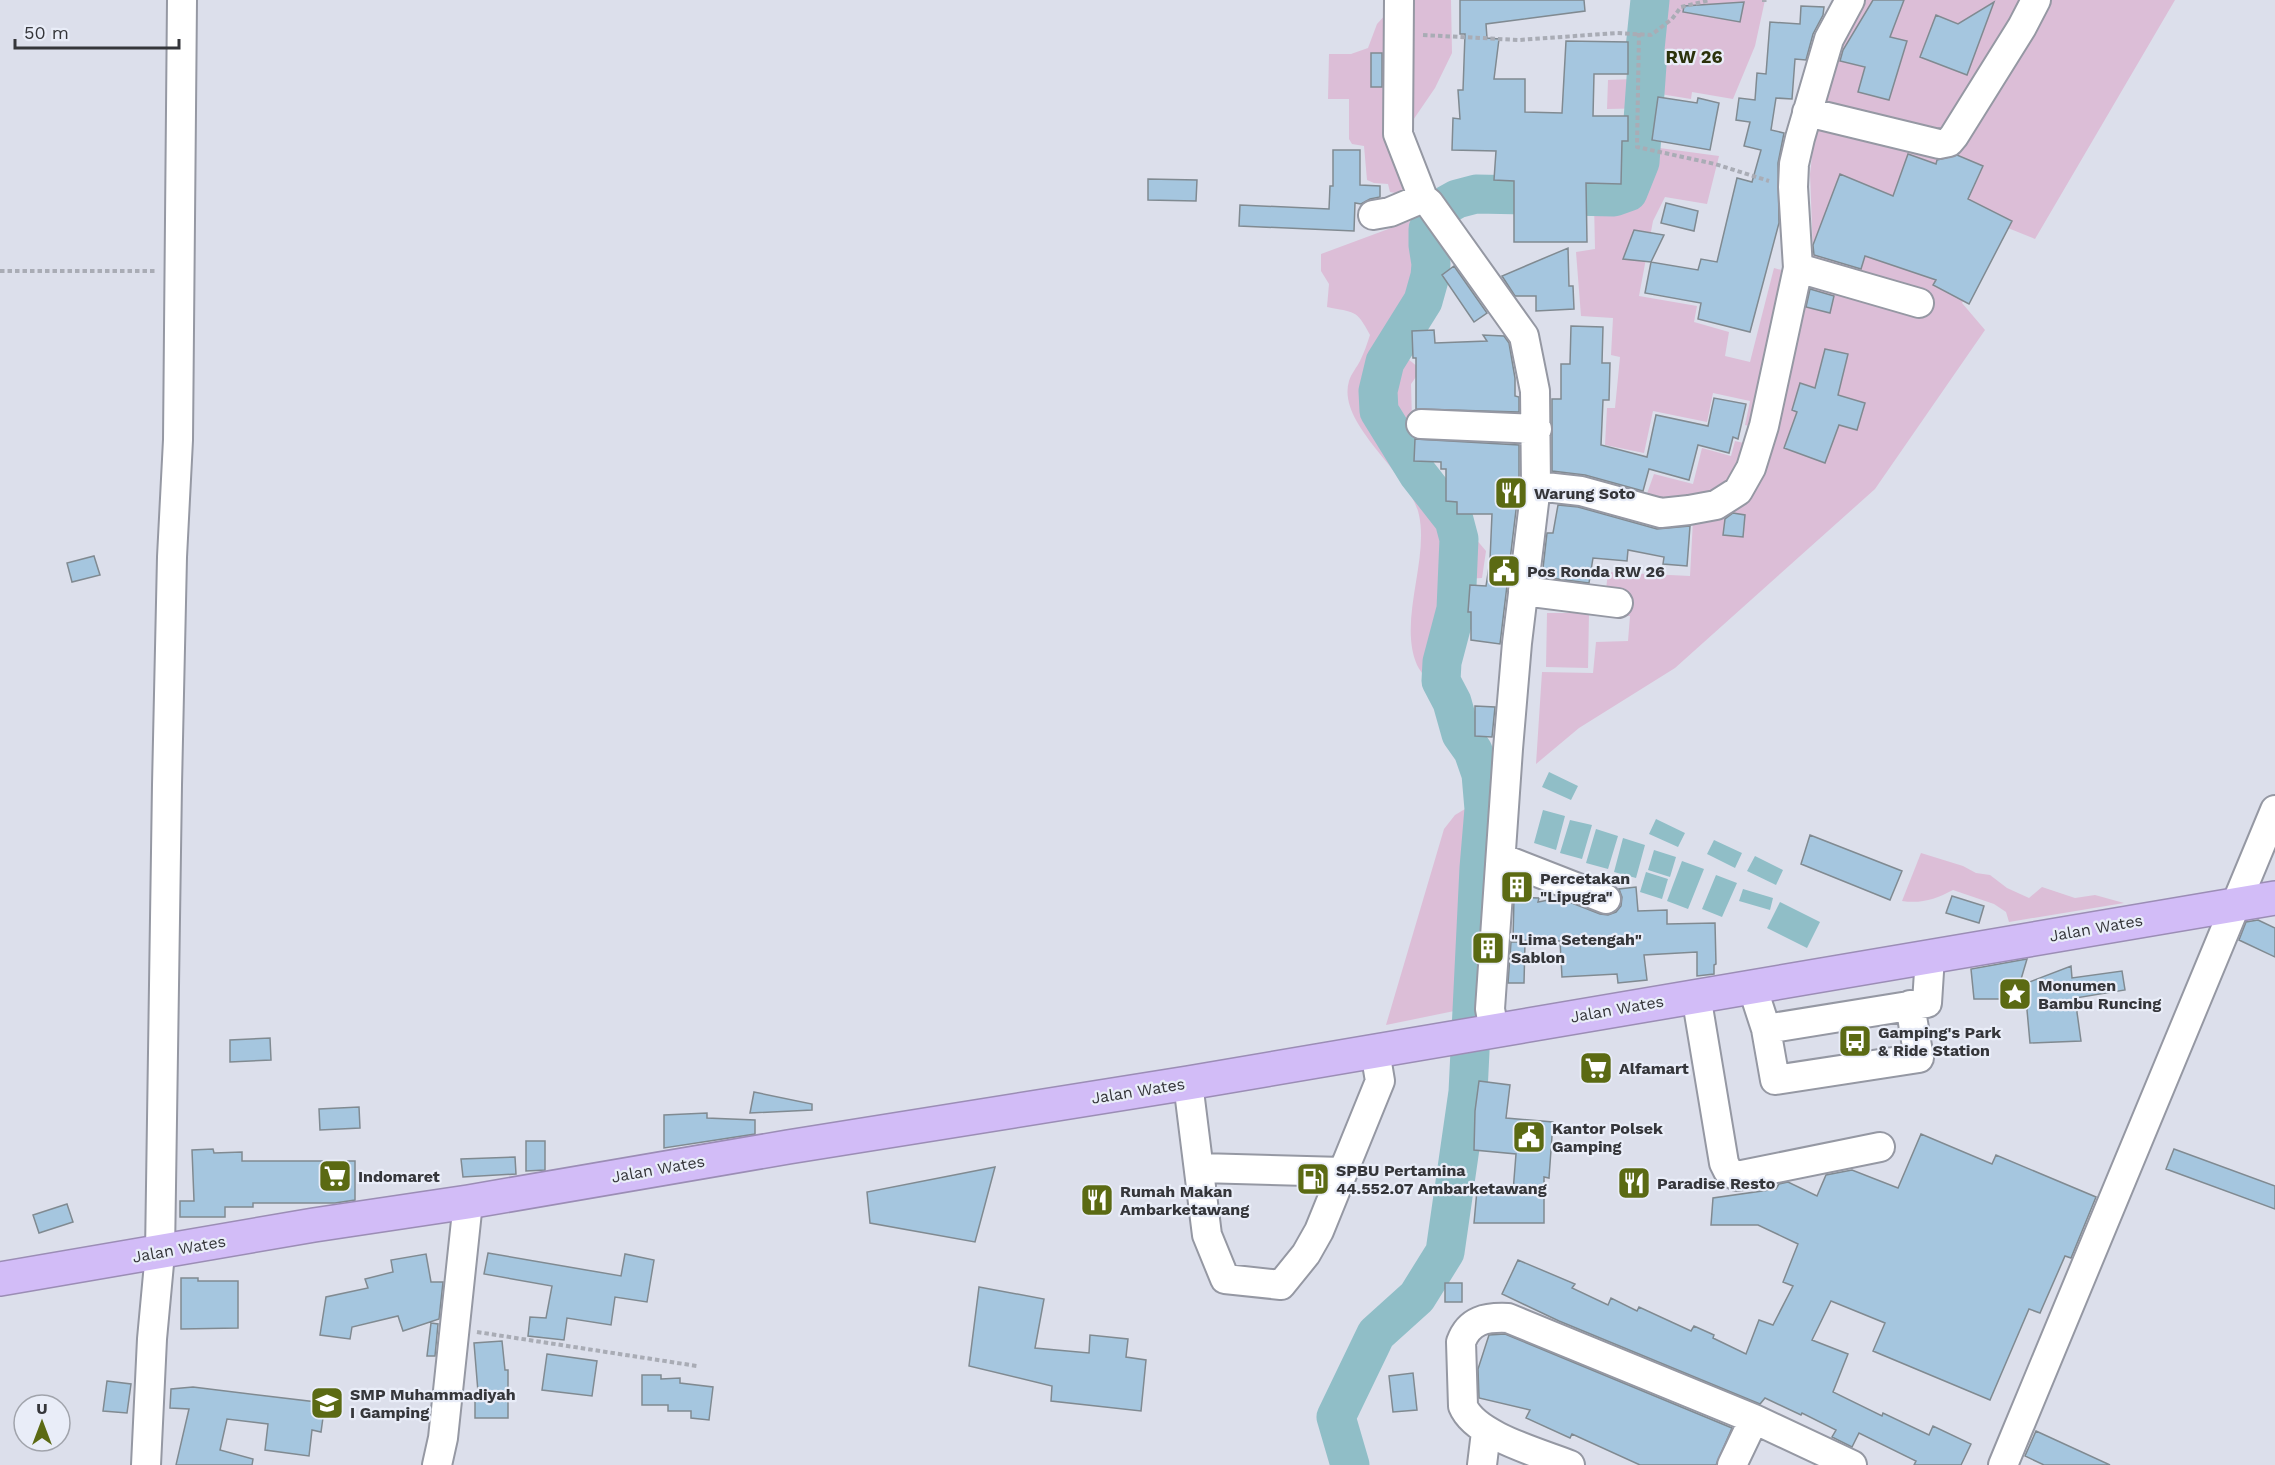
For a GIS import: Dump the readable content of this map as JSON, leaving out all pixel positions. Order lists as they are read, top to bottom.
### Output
{
  "streets": {
    "highway": ["Jalan Wates"]
  },
  "districts": ["RW 26"],
  "places": {
    "restaurant": ["Warung Soto", "Paradise Resto", "Rumah Makan Ambarketawang"],
    "public building": ["Pos Ronda RW 26", "Kantor Polsek Gamping"],
    "building": ["Percetakan \"Lipugra\"", "\"Lima Setengah\" Sablon"],
    "place": ["Monumen Bambu Runcing"],
    "bus stop": ["Gamping's Park & Ride Station"],
    "supermarket": ["Alfamart", "Indomaret"],
    "fuel station": ["SPBU Pertamina 44.552.07 Ambarketawang"],
    "school or university": ["SMP Muhammadiyah I Gamping"]
  },
  "scale_bar": "50 m",
  "north": "top"
}
